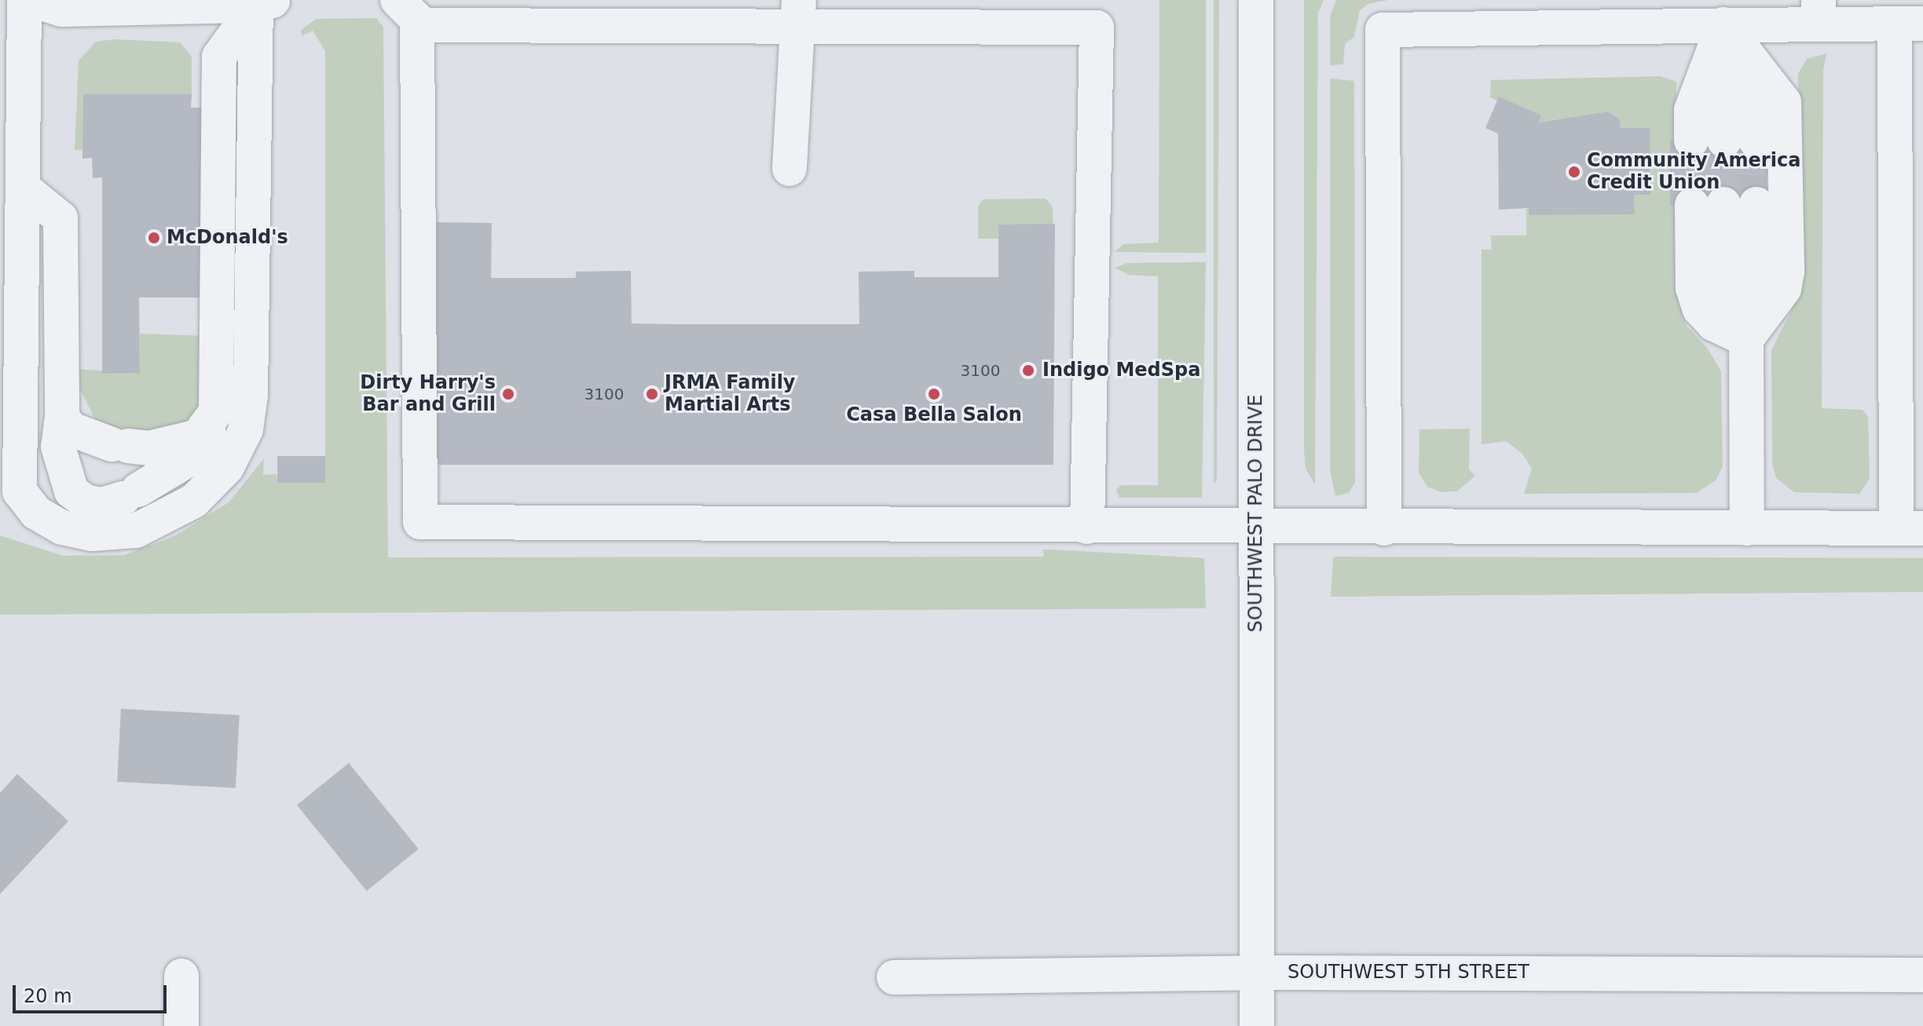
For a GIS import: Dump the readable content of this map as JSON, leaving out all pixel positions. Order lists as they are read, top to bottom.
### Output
{
  "streets": {
    "street": ["SOUTHWEST PALO DRIVE", "SOUTHWEST 5TH STREET"]
  },
  "crossings": [
    ["SOUTHWEST PALO DRIVE", "SOUTHWEST 5TH STREET"]
  ],
  "places": [
    "Community America Credit Union",
    "McDonald's",
    "Indigo MedSpa",
    "Dirty Harry's Bar and Grill",
    "JRMA Family Martial Arts",
    "Casa Bella Salon"
  ],
  "house_numbers": ["3100", "3100"],
  "scale_bar": "20 m"
}
